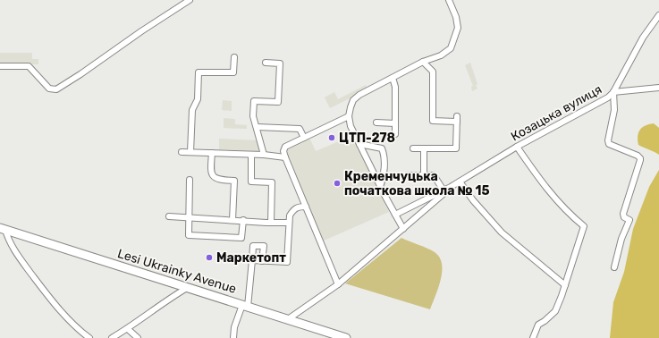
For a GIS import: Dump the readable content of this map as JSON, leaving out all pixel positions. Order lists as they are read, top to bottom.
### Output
{
  "streets": {
    "street": ["Козацька вулиця", "Lesi Ukrainky Avenue"]
  },
  "crossings": [
    ["Козацька вулиця", "Lesi Ukrainky Avenue"]
  ],
  "places": ["ЦТП-278", "Кременчуцька початкова школа № 15", "Маркетопт"]
}
